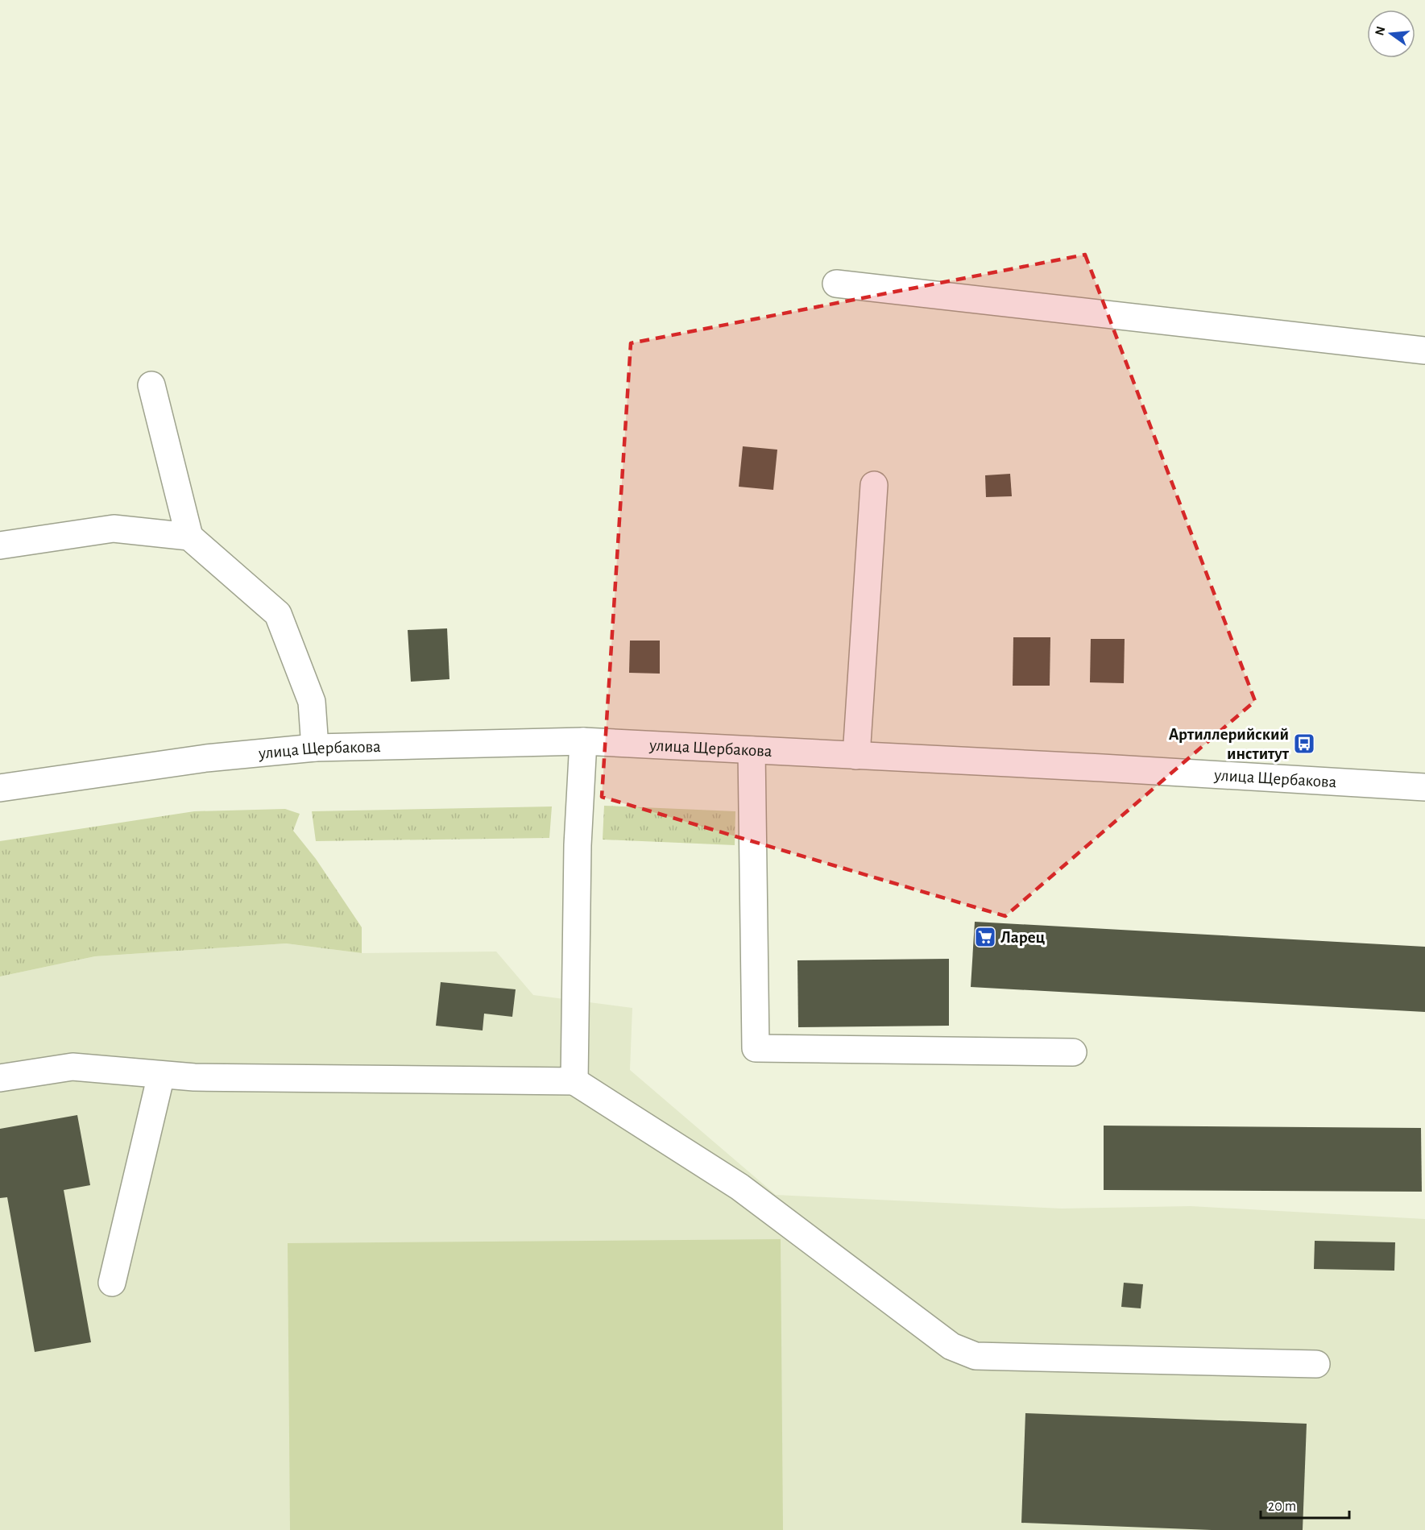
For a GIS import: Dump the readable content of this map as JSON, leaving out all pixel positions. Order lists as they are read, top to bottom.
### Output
{
  "streets": {
    "main road": ["улица Щербакова"]
  },
  "places": {
    "bus stop": ["Артиллерийский институт"],
    "supermarket": ["Ларец"]
  },
  "scale_bar": "20 m",
  "north": "left"
}
